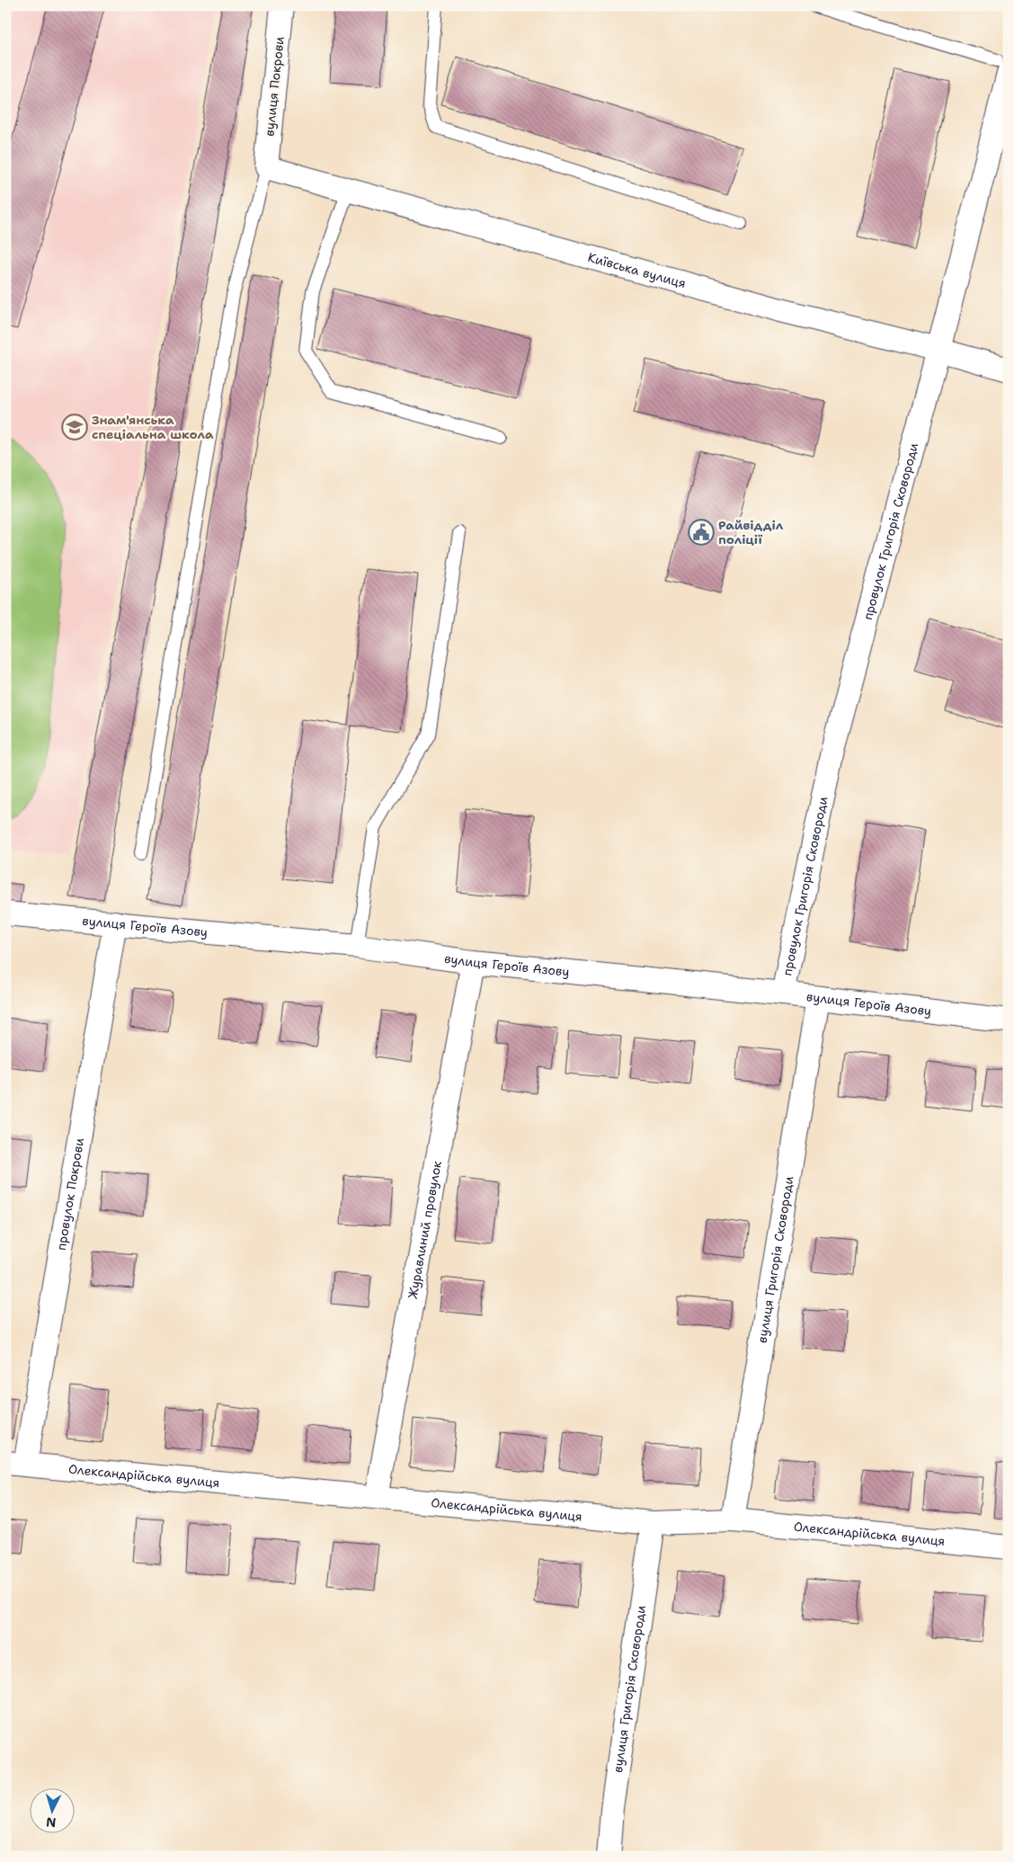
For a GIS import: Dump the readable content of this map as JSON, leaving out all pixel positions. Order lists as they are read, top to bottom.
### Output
{
  "streets": {
    "street": [
      "вулиця Покрови",
      "Київська вулиця",
      "провулок Григорія Сковороди",
      "вулиця Героїв Азову",
      "провулок Покрови",
      "Журавлиний провулок",
      "вулиця Григорія Сковороди",
      "Олександрійська вулиця"
    ]
  },
  "crossings": [
    ["вулиця Покрови", "Київська вулиця"],
    ["Київська вулиця", "провулок Григорія Сковороди"],
    ["провулок Григорія Сковороди", "вулиця Героїв Азову"],
    ["вулиця Героїв Азову", "провулок Покрови"],
    ["вулиця Героїв Азову", "Журавлиний провулок"],
    ["вулиця Героїв Азову", "вулиця Григорія Сковороди"],
    ["провулок Покрови", "Олександрійська вулиця"],
    ["Журавлиний провулок", "Олександрійська вулиця"],
    ["вулиця Григорія Сковороди", "Олександрійська вулиця"]
  ],
  "places": {
    "school or university": ["Знам'янська спеціальна школа"],
    "public building": ["Райвідділ поліції"]
  },
  "north": "bottom"
}
